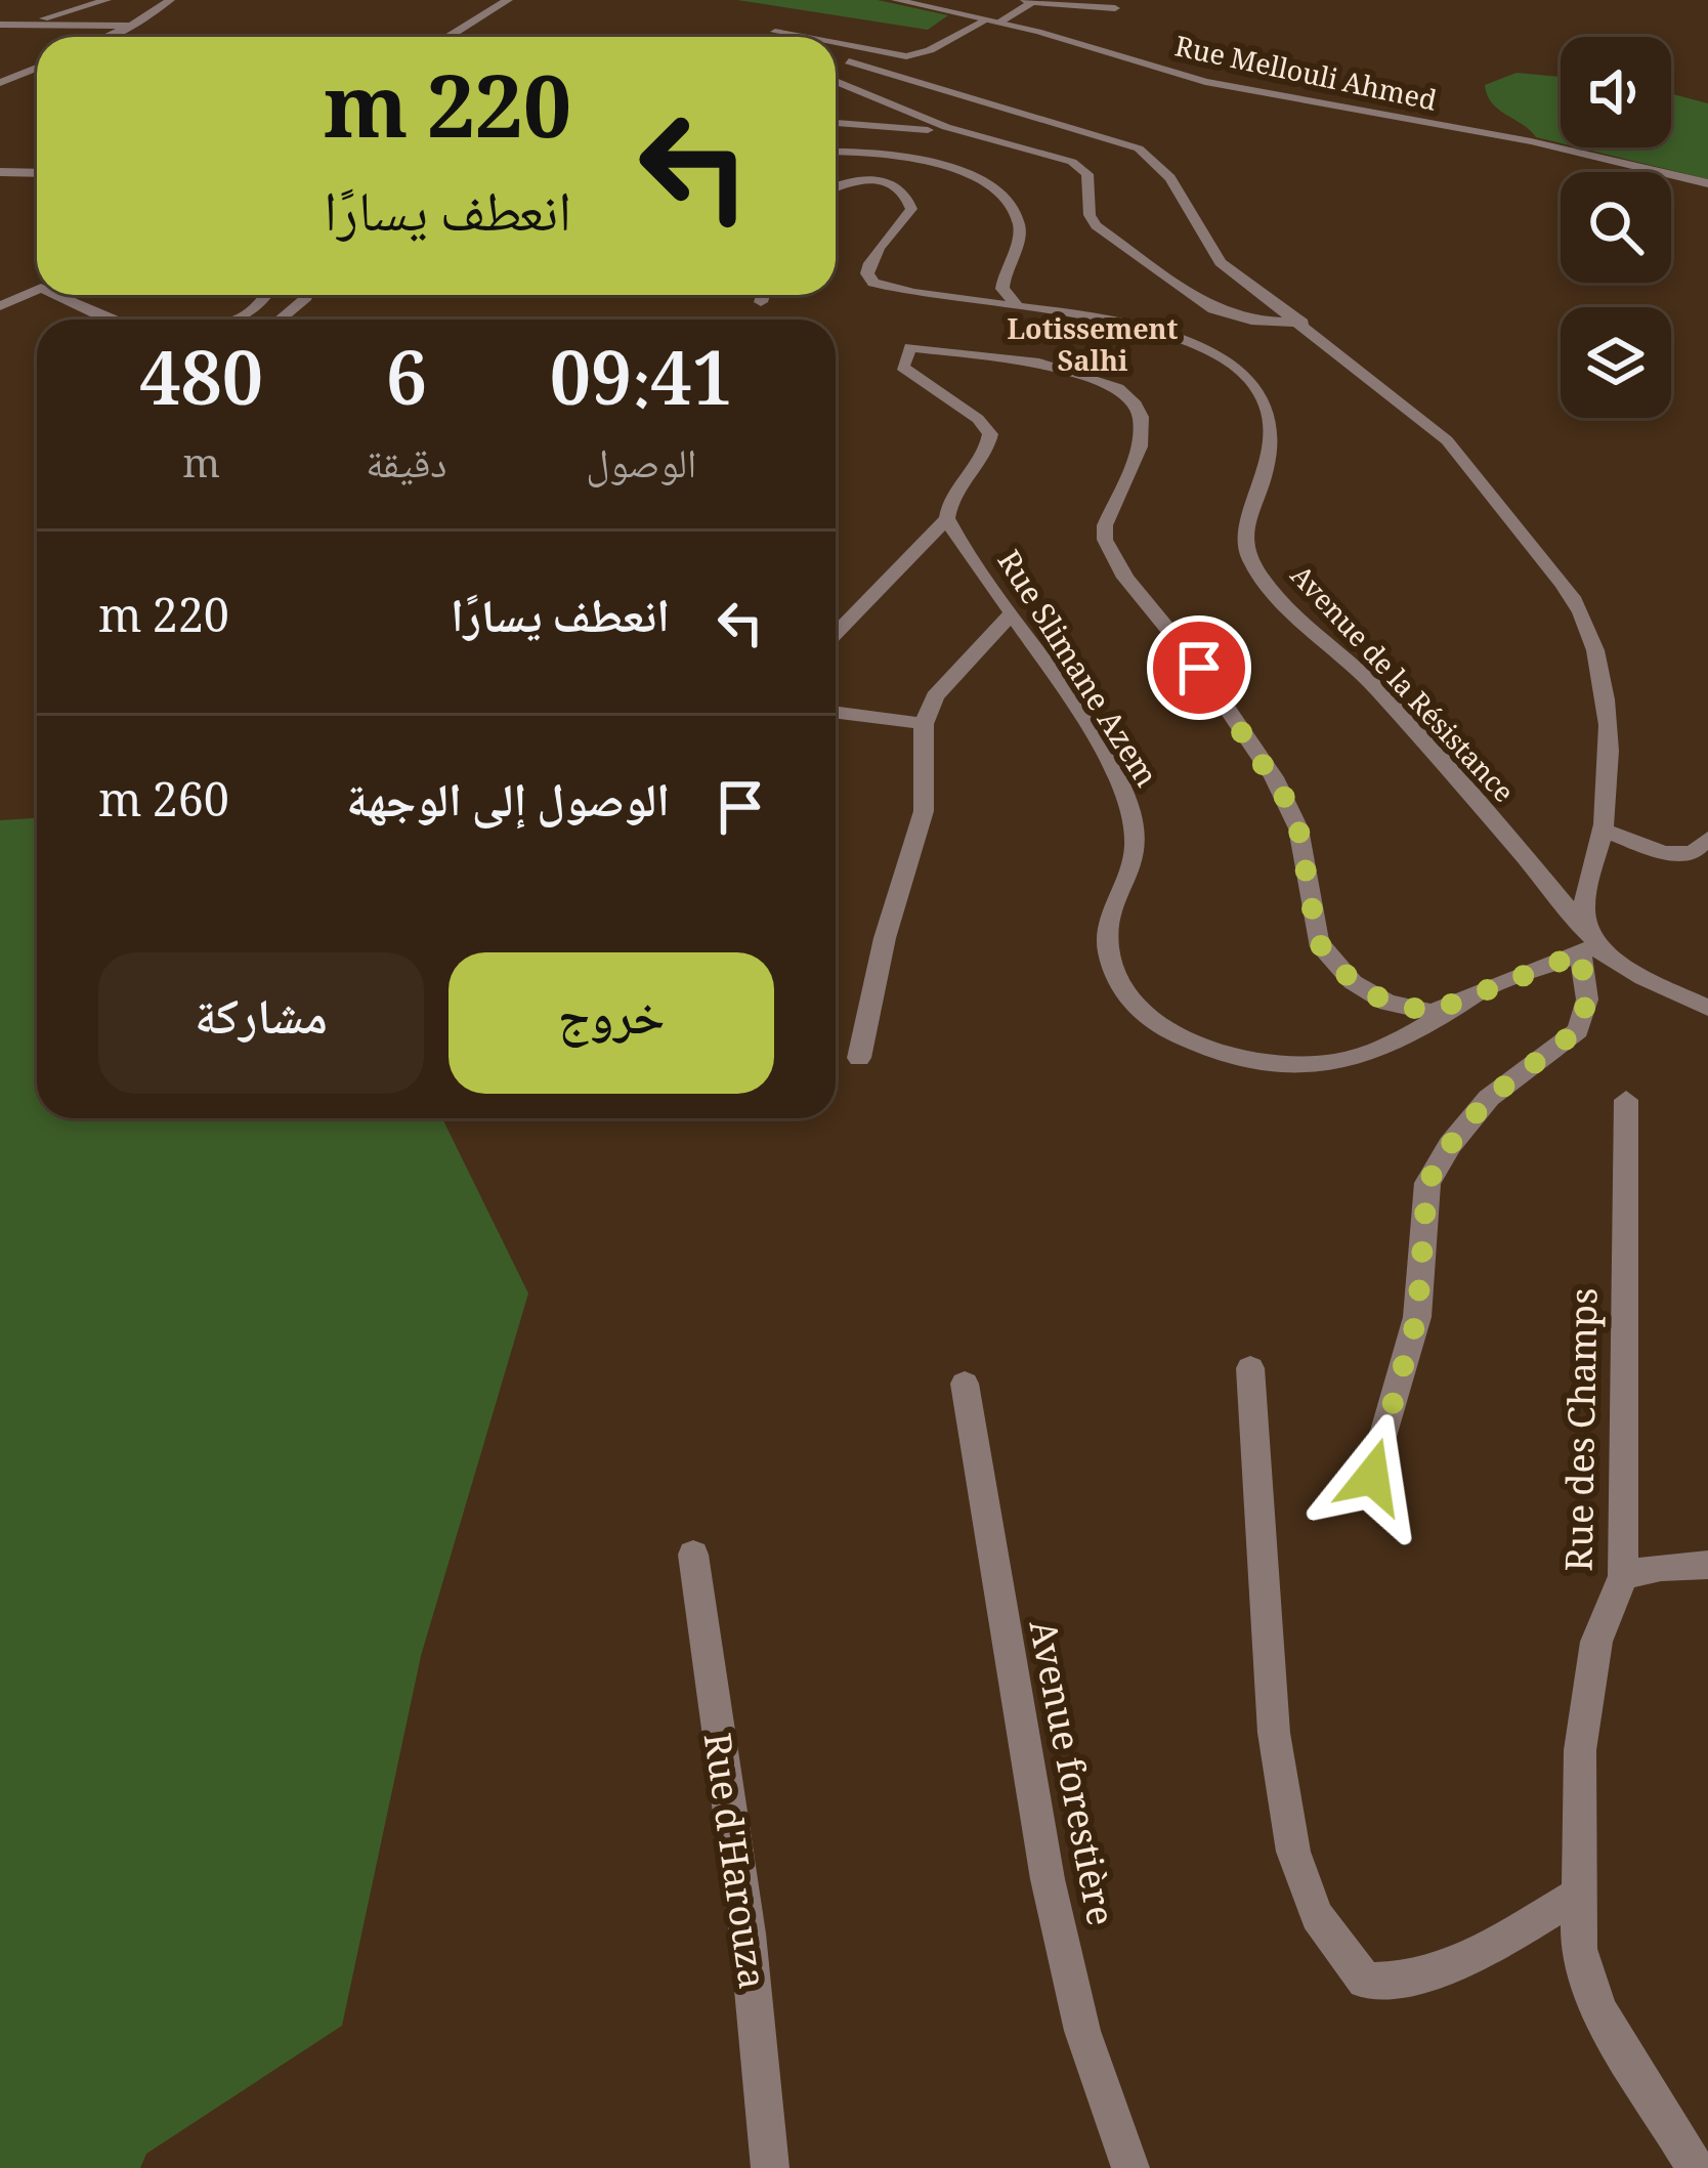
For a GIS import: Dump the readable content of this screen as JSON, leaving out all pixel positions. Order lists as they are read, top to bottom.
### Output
{
  "streets": {
    "street": [
      "Rue Mellouli Ahmed",
      "Rue Slimane Azem",
      "Avenue de la Résistance",
      "Rue des Champs",
      "Avenue forestière",
      "Rue d'Harouza"
    ]
  },
  "districts": ["Lotissement Salhi"],
  "page": {
    "turn": ["220 m", "انعطف يسارًا"],
    "eta": [
      "09:41",
      "الوصول",
      "6",
      "دقيقة",
      "480",
      "m"
    ],
    "list": [
      {
        "name": "انعطف يسارًا",
        "value": "220 m"
      },
      {
        "name": "الوصول إلى الوجهة",
        "value": "260 m"
      }
    ],
    "buttons": ["خروج", "مشاركة"]
  }
}
